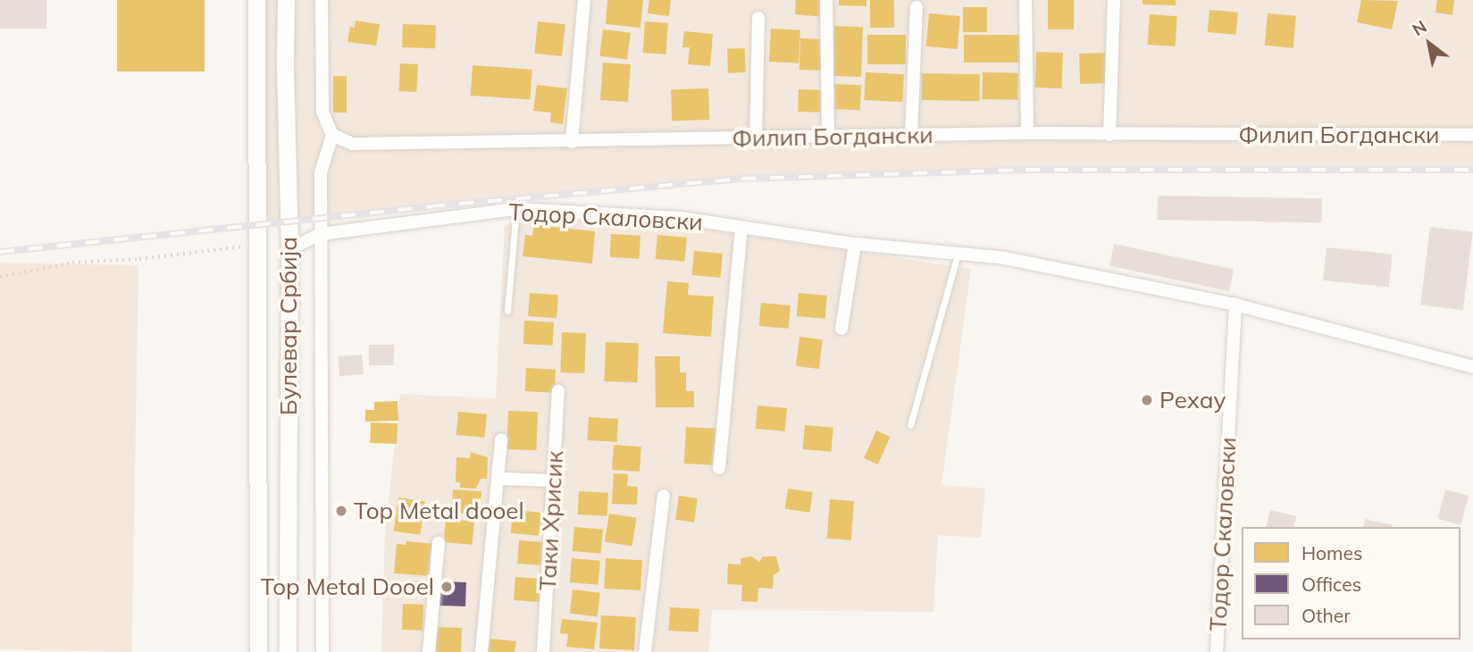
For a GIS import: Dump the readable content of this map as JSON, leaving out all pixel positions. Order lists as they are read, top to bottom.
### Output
{
  "streets": {
    "street": [
      "Филип Богдански",
      "Тодор Скаловски",
      "Булевар Србија",
      "Таки Хрисик"
    ]
  },
  "crossings": [
    ["Тодор Скаловски", "Булевар Србија"]
  ],
  "places": ["Рехау", "Top Metal dooel", "Top Metal Dooel"],
  "legend": ["Homes", "Offices", "Other"],
  "north": "top left"
}
